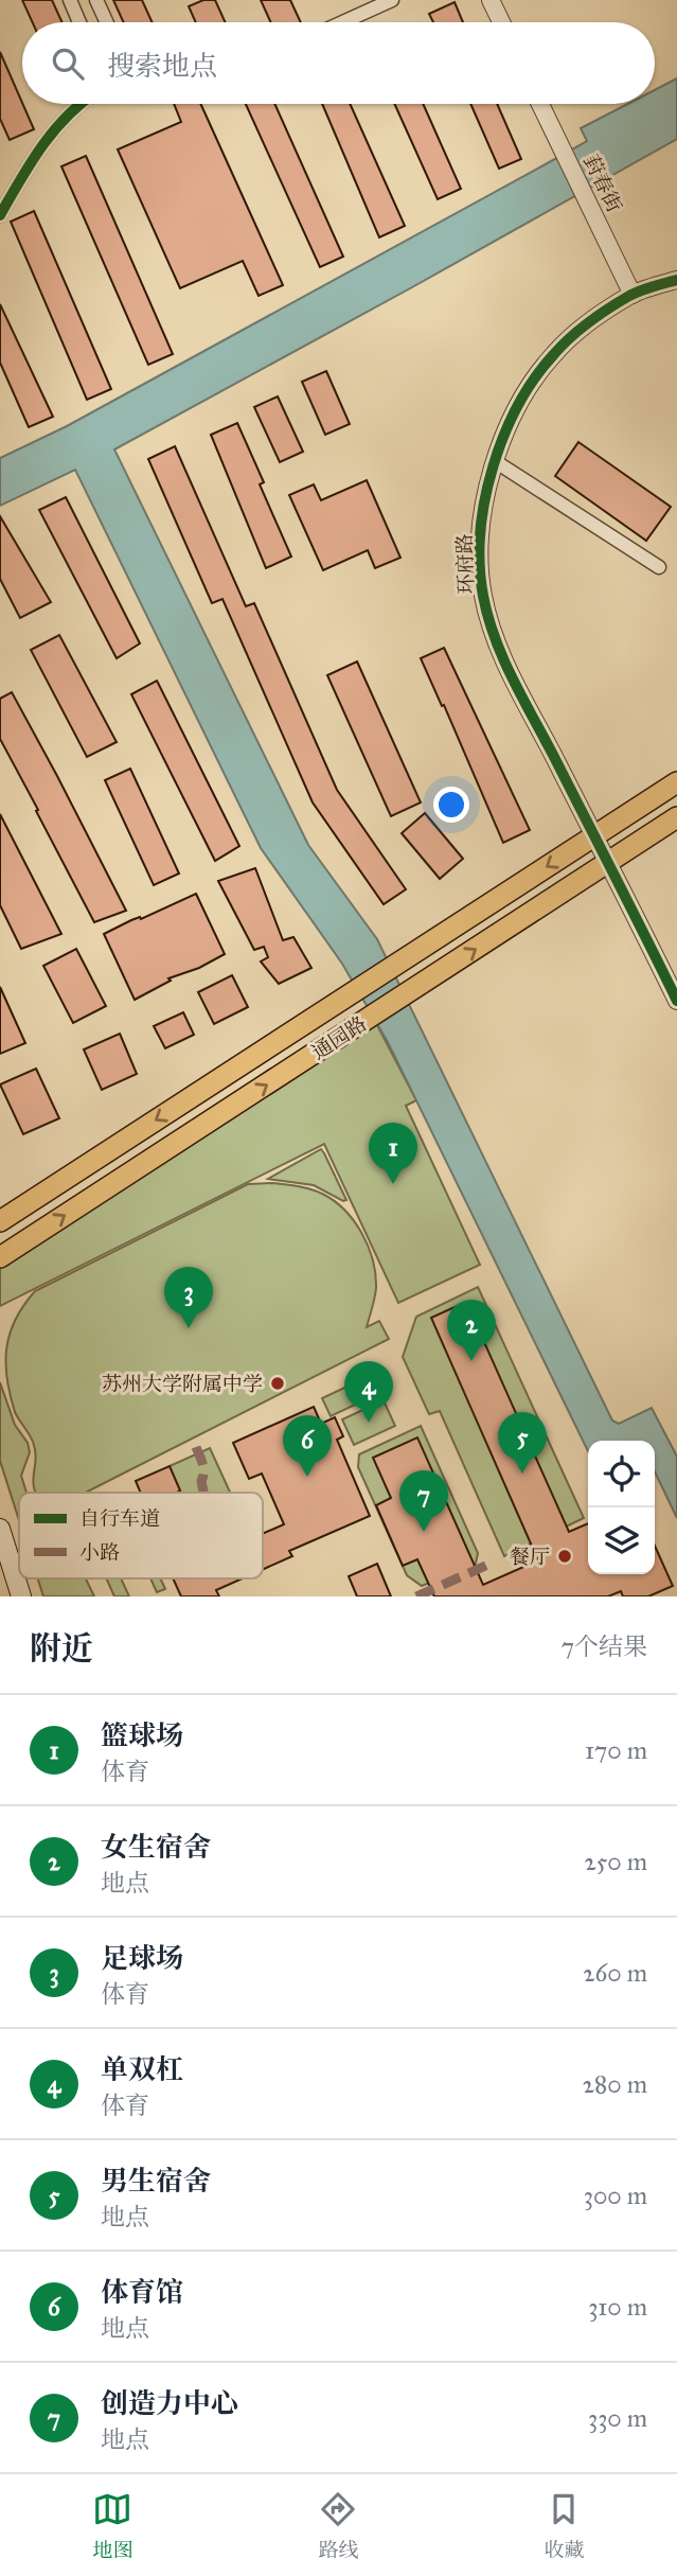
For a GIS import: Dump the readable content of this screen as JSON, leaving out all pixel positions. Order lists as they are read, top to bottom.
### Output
{
  "streets": {
    "main road": ["通园路"],
    "street": ["葑春街", "环府路"]
  },
  "crossings": [
    ["葑春街", "环府路"],
    ["环府路", "通园路"]
  ],
  "places": ["苏州大学附属中学", "餐厅"],
  "legend": ["自行车道", "小路"],
  "page": {
    "search": "搜索地点",
    "pins": [
      "1",
      "3",
      "2",
      "4",
      "5",
      "6",
      "7"
    ],
    "heading": ["附近", "7个结果"],
    "list": [
      {
        "mark": "1",
        "name": "篮球场",
        "note": "体育",
        "value": "170 m"
      },
      {
        "mark": "2",
        "name": "女生宿舍",
        "note": "地点",
        "value": "250 m"
      },
      {
        "mark": "3",
        "name": "足球场",
        "note": "体育",
        "value": "260 m"
      },
      {
        "mark": "4",
        "name": "单双杠",
        "note": "体育",
        "value": "280 m"
      },
      {
        "mark": "5",
        "name": "男生宿舍",
        "note": "地点",
        "value": "300 m"
      },
      {
        "mark": "6",
        "name": "体育馆",
        "note": "地点",
        "value": "310 m"
      },
      {
        "mark": "7",
        "name": "创造力中心",
        "note": "地点",
        "value": "330 m"
      }
    ],
    "nav": ["地图", "路线", "收藏"]
  }
}
